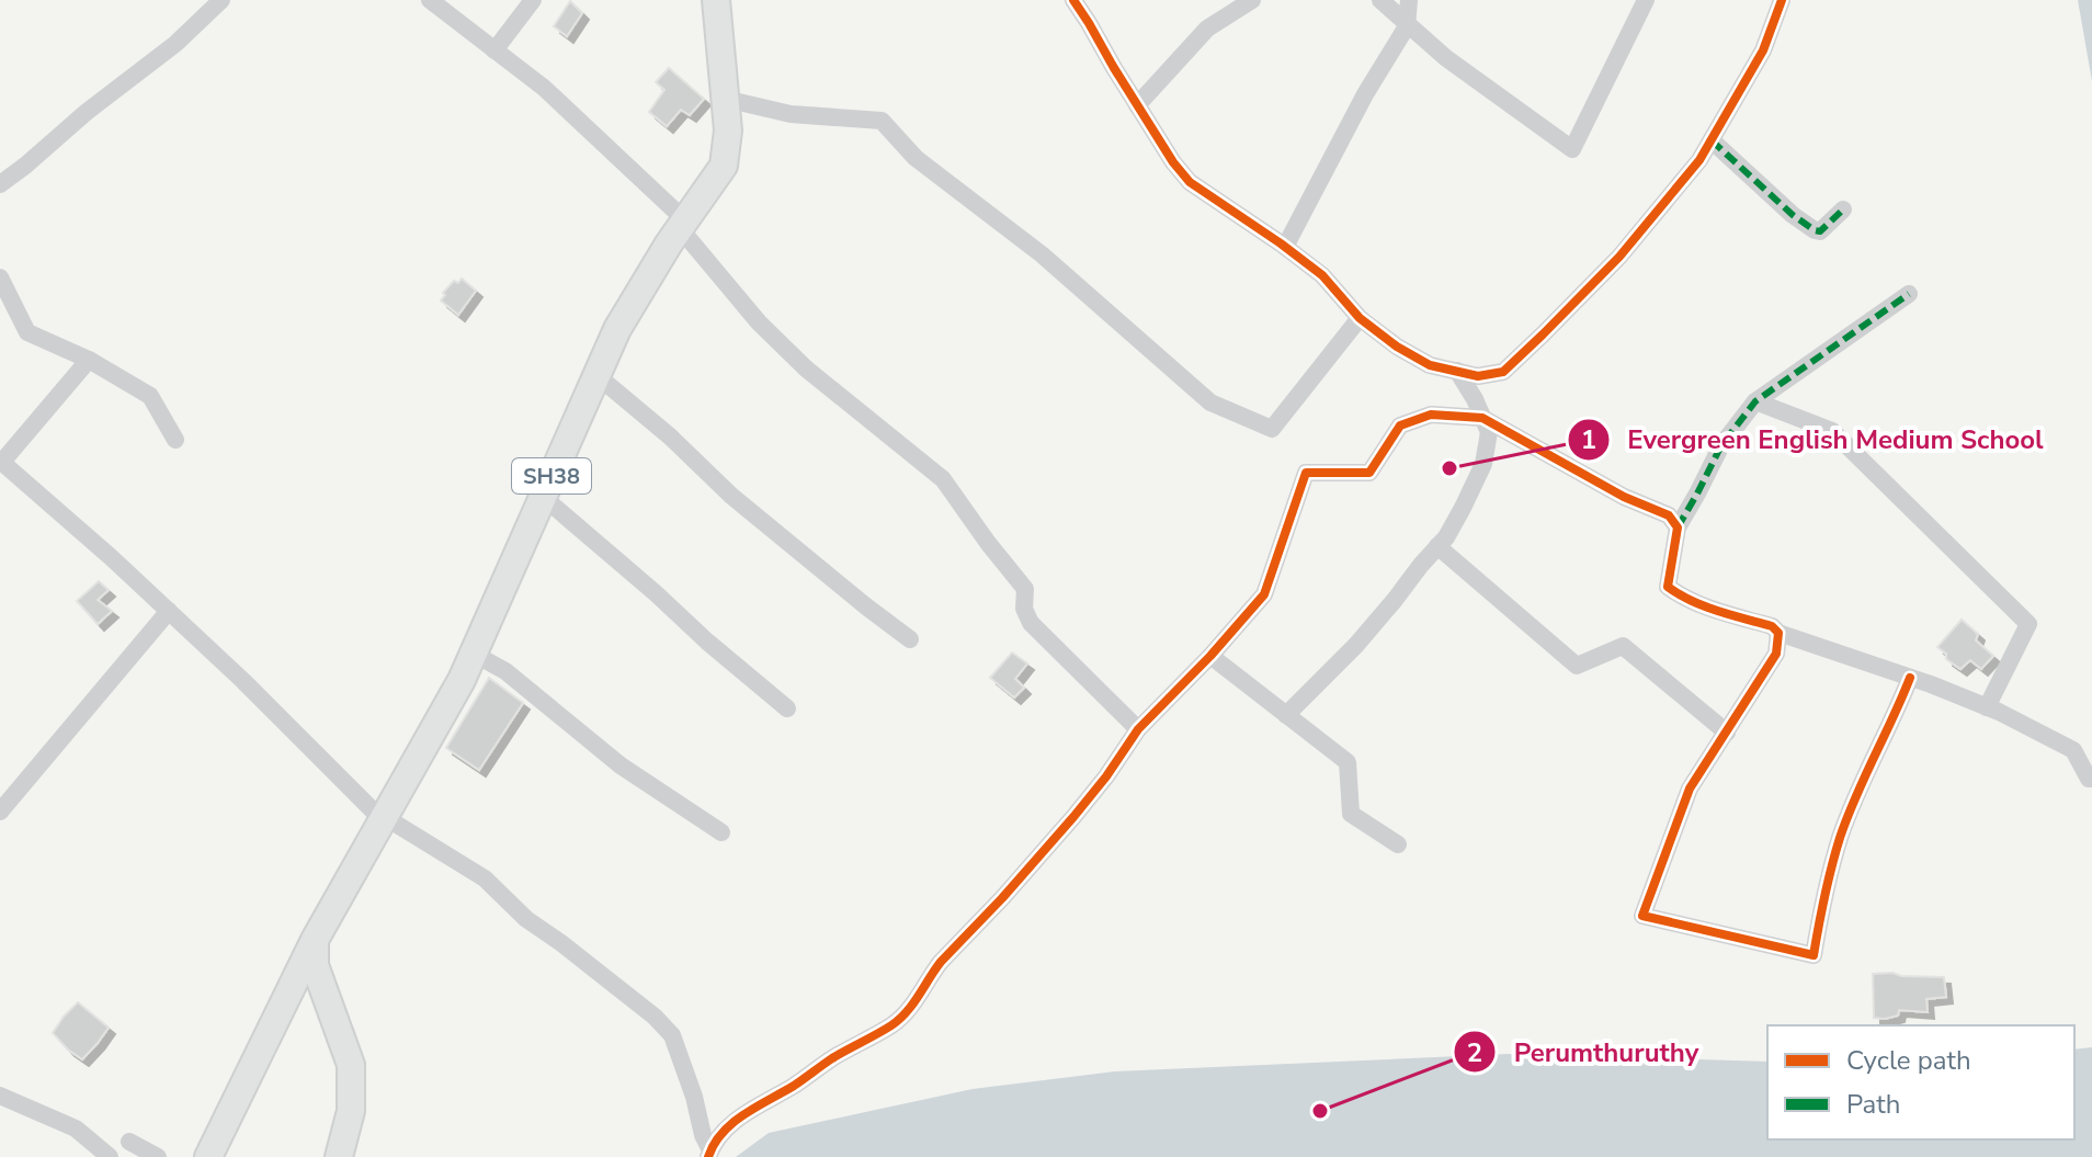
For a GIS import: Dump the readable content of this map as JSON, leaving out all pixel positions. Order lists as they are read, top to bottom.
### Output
{
  "streets": {
    "main road": ["SH38"]
  },
  "places": ["Evergreen English Medium School", "Perumthuruthy"],
  "legend": ["Cycle path", "Path"]
}
